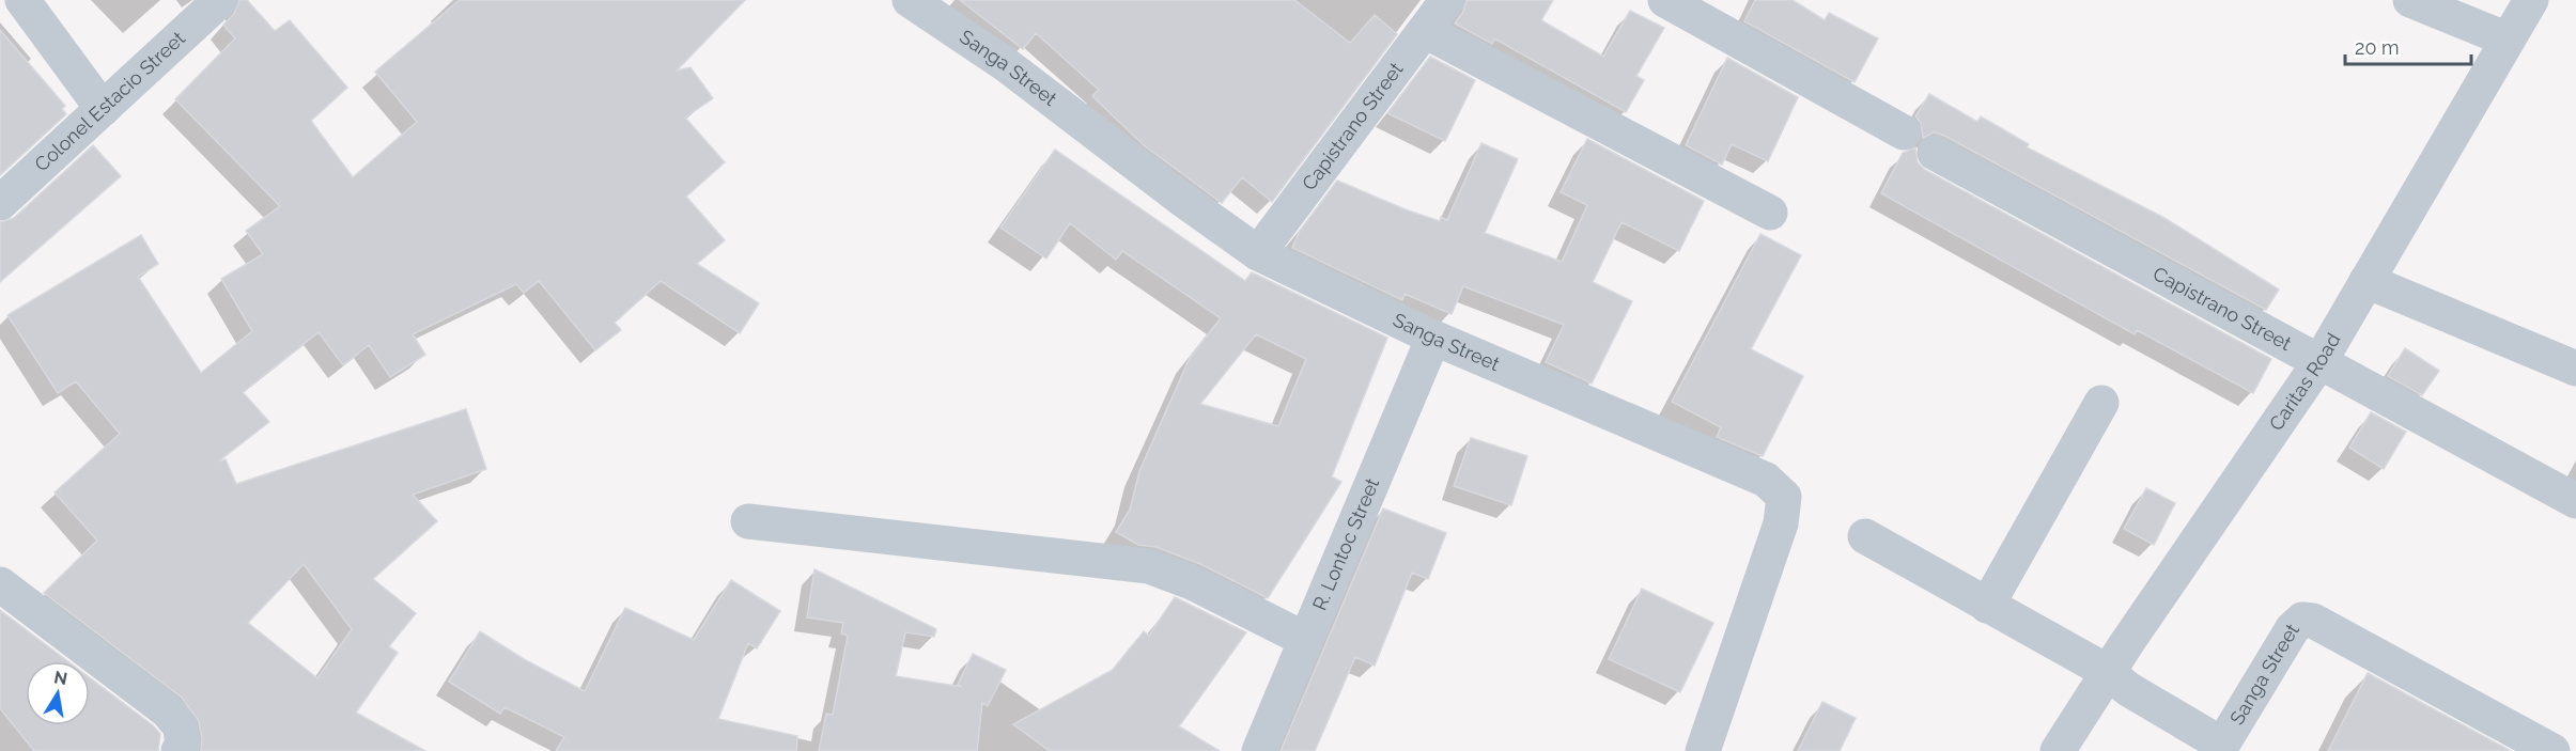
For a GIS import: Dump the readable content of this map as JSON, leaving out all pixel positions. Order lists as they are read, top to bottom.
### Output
{
  "streets": {
    "street": [
      "Sanga Street",
      "Colonel Estacio Street",
      "Capistrano Street",
      "Caritas Road",
      "R. Lontoc Street"
    ]
  },
  "crossings": [
    ["Sanga Street", "Capistrano Street"],
    ["Sanga Street", "Caritas Road"],
    ["Sanga Street", "R. Lontoc Street"],
    ["Capistrano Street", "Caritas Road"]
  ],
  "scale_bar": "20 m",
  "north": "top"
}
